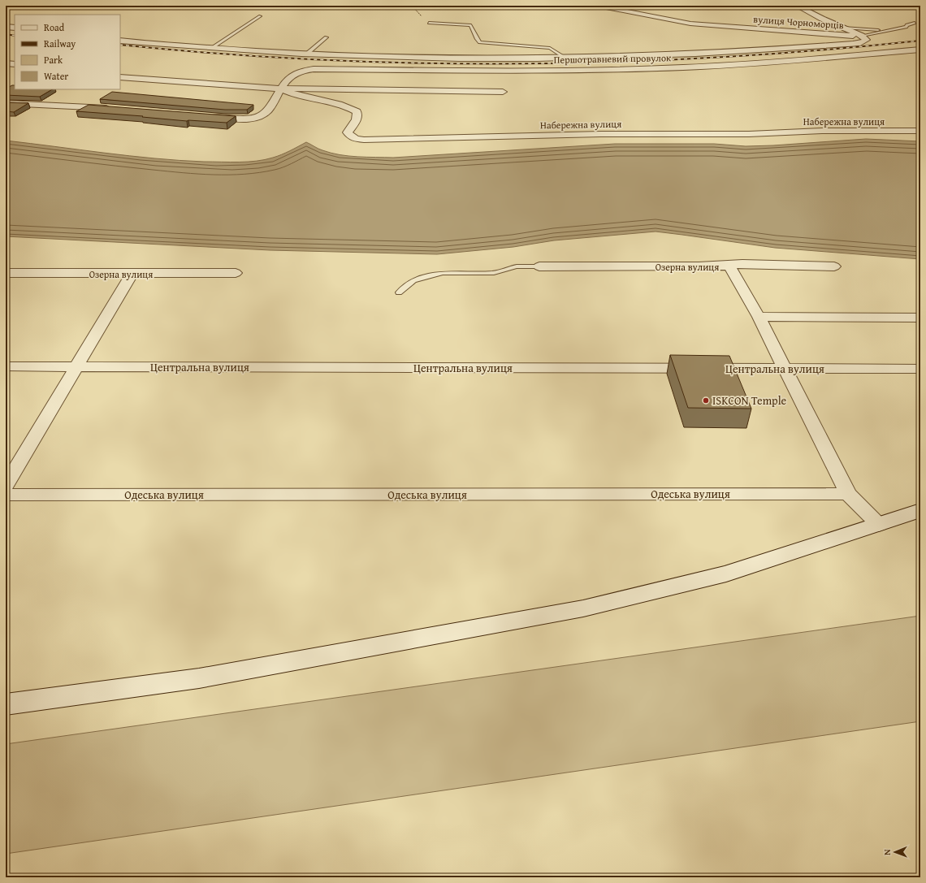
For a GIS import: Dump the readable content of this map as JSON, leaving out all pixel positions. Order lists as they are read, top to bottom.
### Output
{
  "streets": {
    "street": [
      "вулиця Чорноморців",
      "Першотравневий провулок",
      "Набережна вулиця",
      "Озерна вулиця",
      "Центральна вулиця",
      "Одеська вулиця"
    ]
  },
  "crossings": [
    ["Першотравневий провулок", "Набережна вулиця"]
  ],
  "places": ["ISKCON Temple"],
  "legend": [
    "Road",
    "Railway",
    "Park",
    "Water"
  ],
  "north": "left"
}
